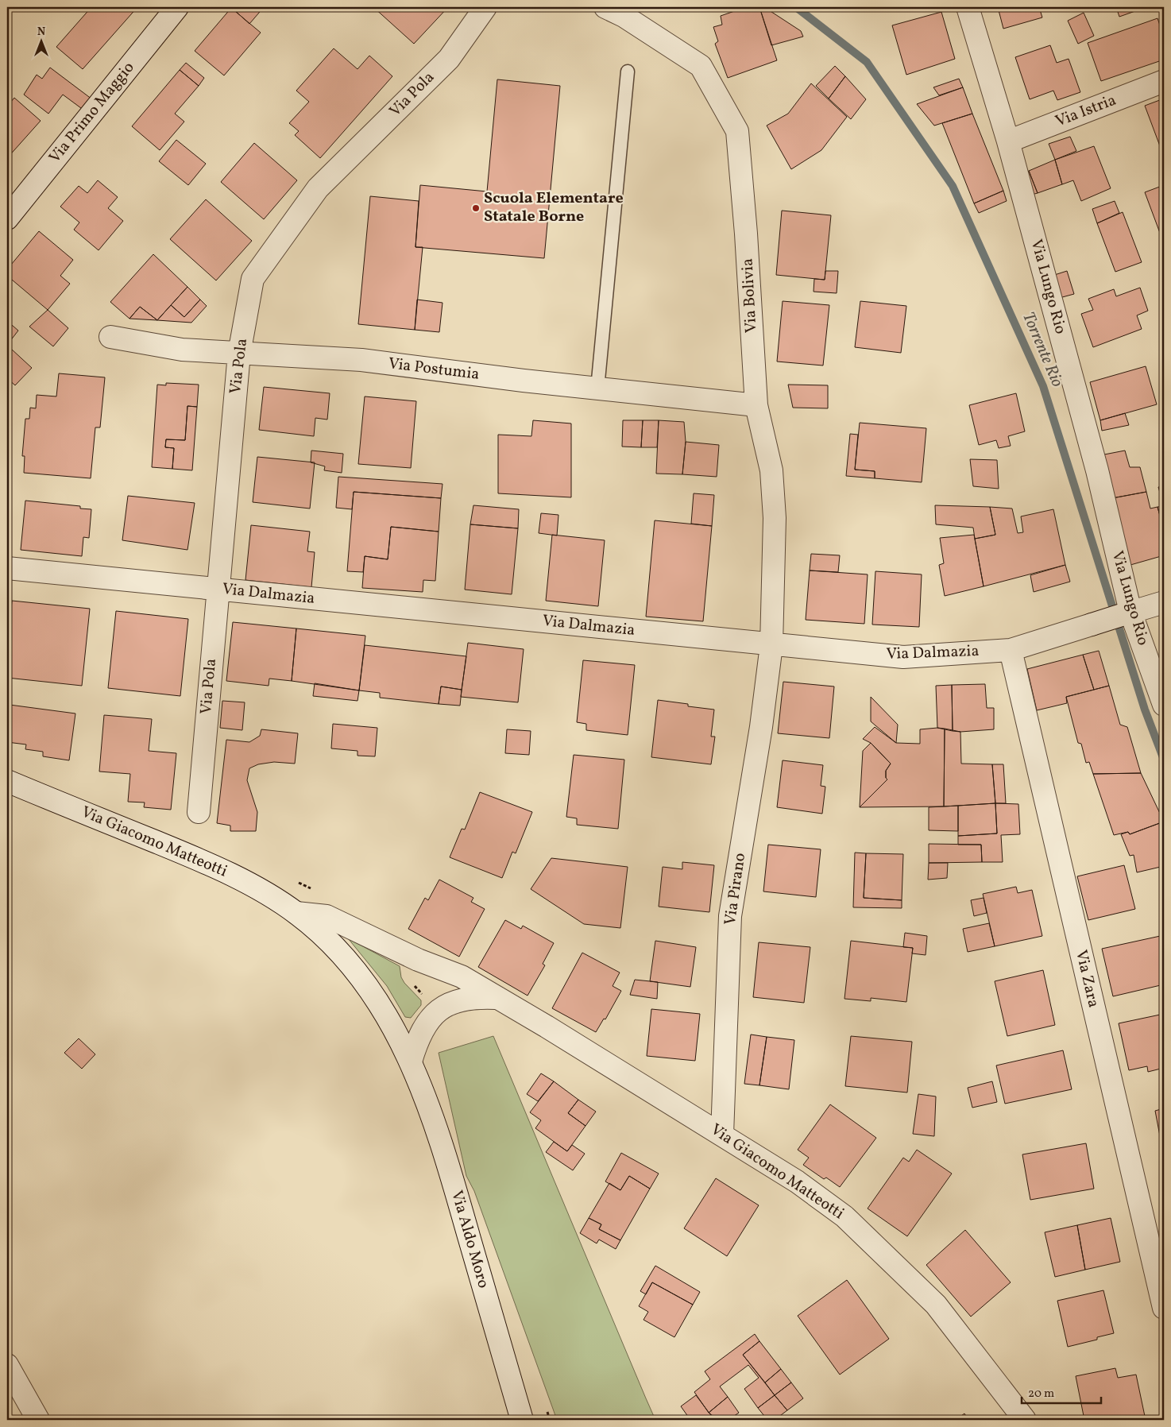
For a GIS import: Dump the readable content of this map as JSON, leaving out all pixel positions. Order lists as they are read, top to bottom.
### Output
{
  "streets": {
    "street": [
      "Via Pola",
      "Via Istria",
      "Via Primo Maggio",
      "Via Lungo Rio",
      "Via Bolivia",
      "Via Postumia",
      "Via Dalmazia",
      "Via Giacomo Matteotti",
      "Via Pirano",
      "Via Zara",
      "Via Aldo Moro"
    ]
  },
  "crossings": [
    ["Via Pola", "Via Postumia"],
    ["Via Pola", "Via Dalmazia"],
    ["Via Istria", "Via Lungo Rio"],
    ["Via Lungo Rio", "Via Dalmazia"],
    ["Via Bolivia", "Via Postumia"],
    ["Via Bolivia", "Via Dalmazia"],
    ["Via Bolivia", "Via Pirano"],
    ["Via Dalmazia", "Via Pirano"],
    ["Via Dalmazia", "Via Zara"],
    ["Via Giacomo Matteotti", "Via Pirano"],
    ["Via Giacomo Matteotti", "Via Aldo Moro"]
  ],
  "water": ["Torrente Rio"],
  "places": ["Scuola Elementare Statale Borne"],
  "scale_bar": "20 m",
  "north": "top"
}
